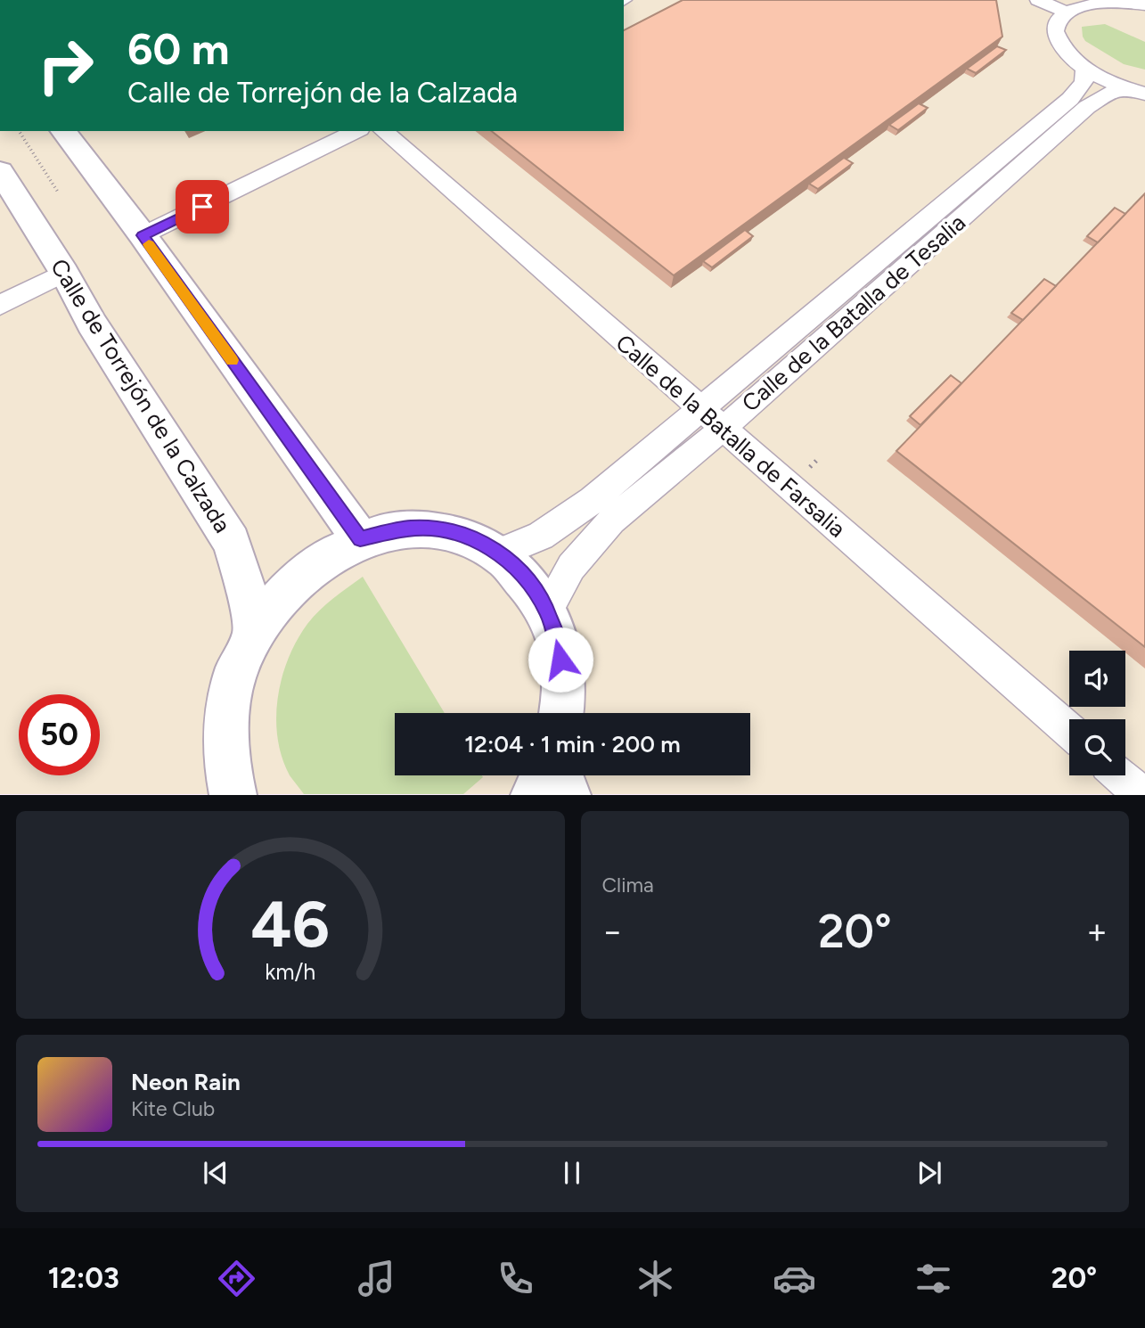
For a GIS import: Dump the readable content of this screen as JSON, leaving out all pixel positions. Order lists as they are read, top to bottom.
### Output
{
  "streets": {
    "main road": ["Calle de Torrejón de la Calzada"],
    "street": ["Calle de la Batalla de Tesalia", "Calle de la Batalla de Farsalia"]
  },
  "crossings": [
    ["Calle de la Batalla de Tesalia", "Calle de la Batalla de Farsalia"]
  ],
  "page": {
    "turn": ["60 m", "Calle de Torrejón de la Calzada"],
    "limit": "50",
    "trip": "12:04 · 1 min · 200 m",
    "tile": "Clima",
    "heat": ["−", "20°", "+"],
    "song": ["Neon Rain", "Kite Club"],
    "tabs": ["12:03", "20°"],
    "gauge": ["46", "km/h"]
  }
}
